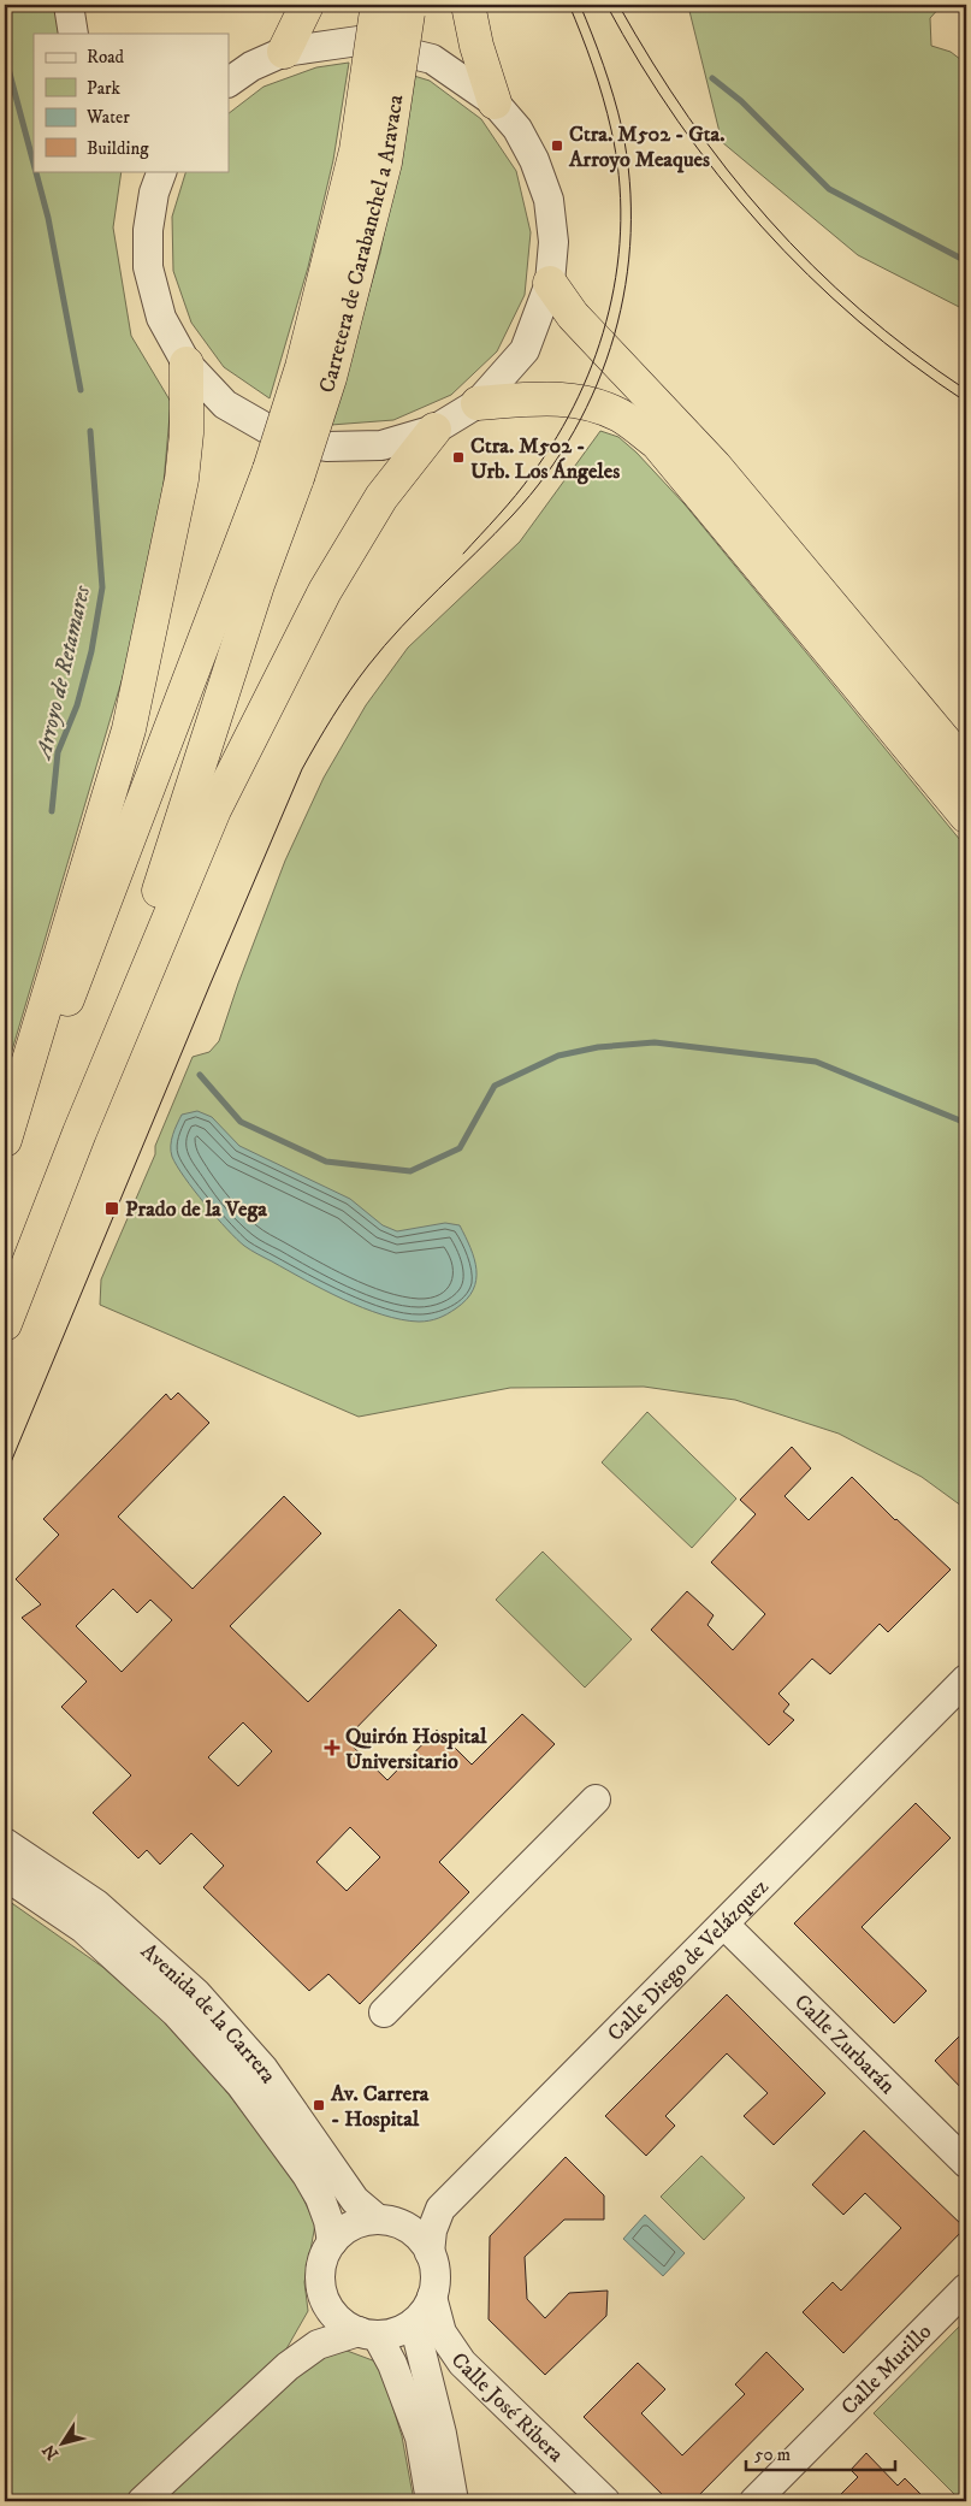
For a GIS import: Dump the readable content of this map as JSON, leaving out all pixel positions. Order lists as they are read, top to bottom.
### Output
{
  "streets": {
    "highway": ["Carretera de Carabanchel a Aravaca"],
    "street": [
      "Calle Diego de Velázquez",
      "Avenida de la Carrera",
      "Calle Zurbarán",
      "Calle Murillo",
      "Calle José Ribera"
    ]
  },
  "crossings": [
    ["Calle Diego de Velázquez", "Avenida de la Carrera"],
    ["Calle Diego de Velázquez", "Calle Zurbarán"],
    ["Calle Diego de Velázquez", "Calle José Ribera"],
    ["Avenida de la Carrera", "Calle José Ribera"]
  ],
  "water": ["Arroyo de Retamares"],
  "places": {
    "transit": [
      "Ctra. M502 - Gta. Arroyo Meaques",
      "Ctra. M502 - Urb. Los Ángeles",
      "Prado de la Vega",
      "Av. Carrera - Hospital"
    ],
    "health": ["Quirón Hospital Universitario"]
  },
  "legend": [
    "Road",
    "Park",
    "Water",
    "Building"
  ],
  "scale_bar": "50 m",
  "north": "bottom left"
}
